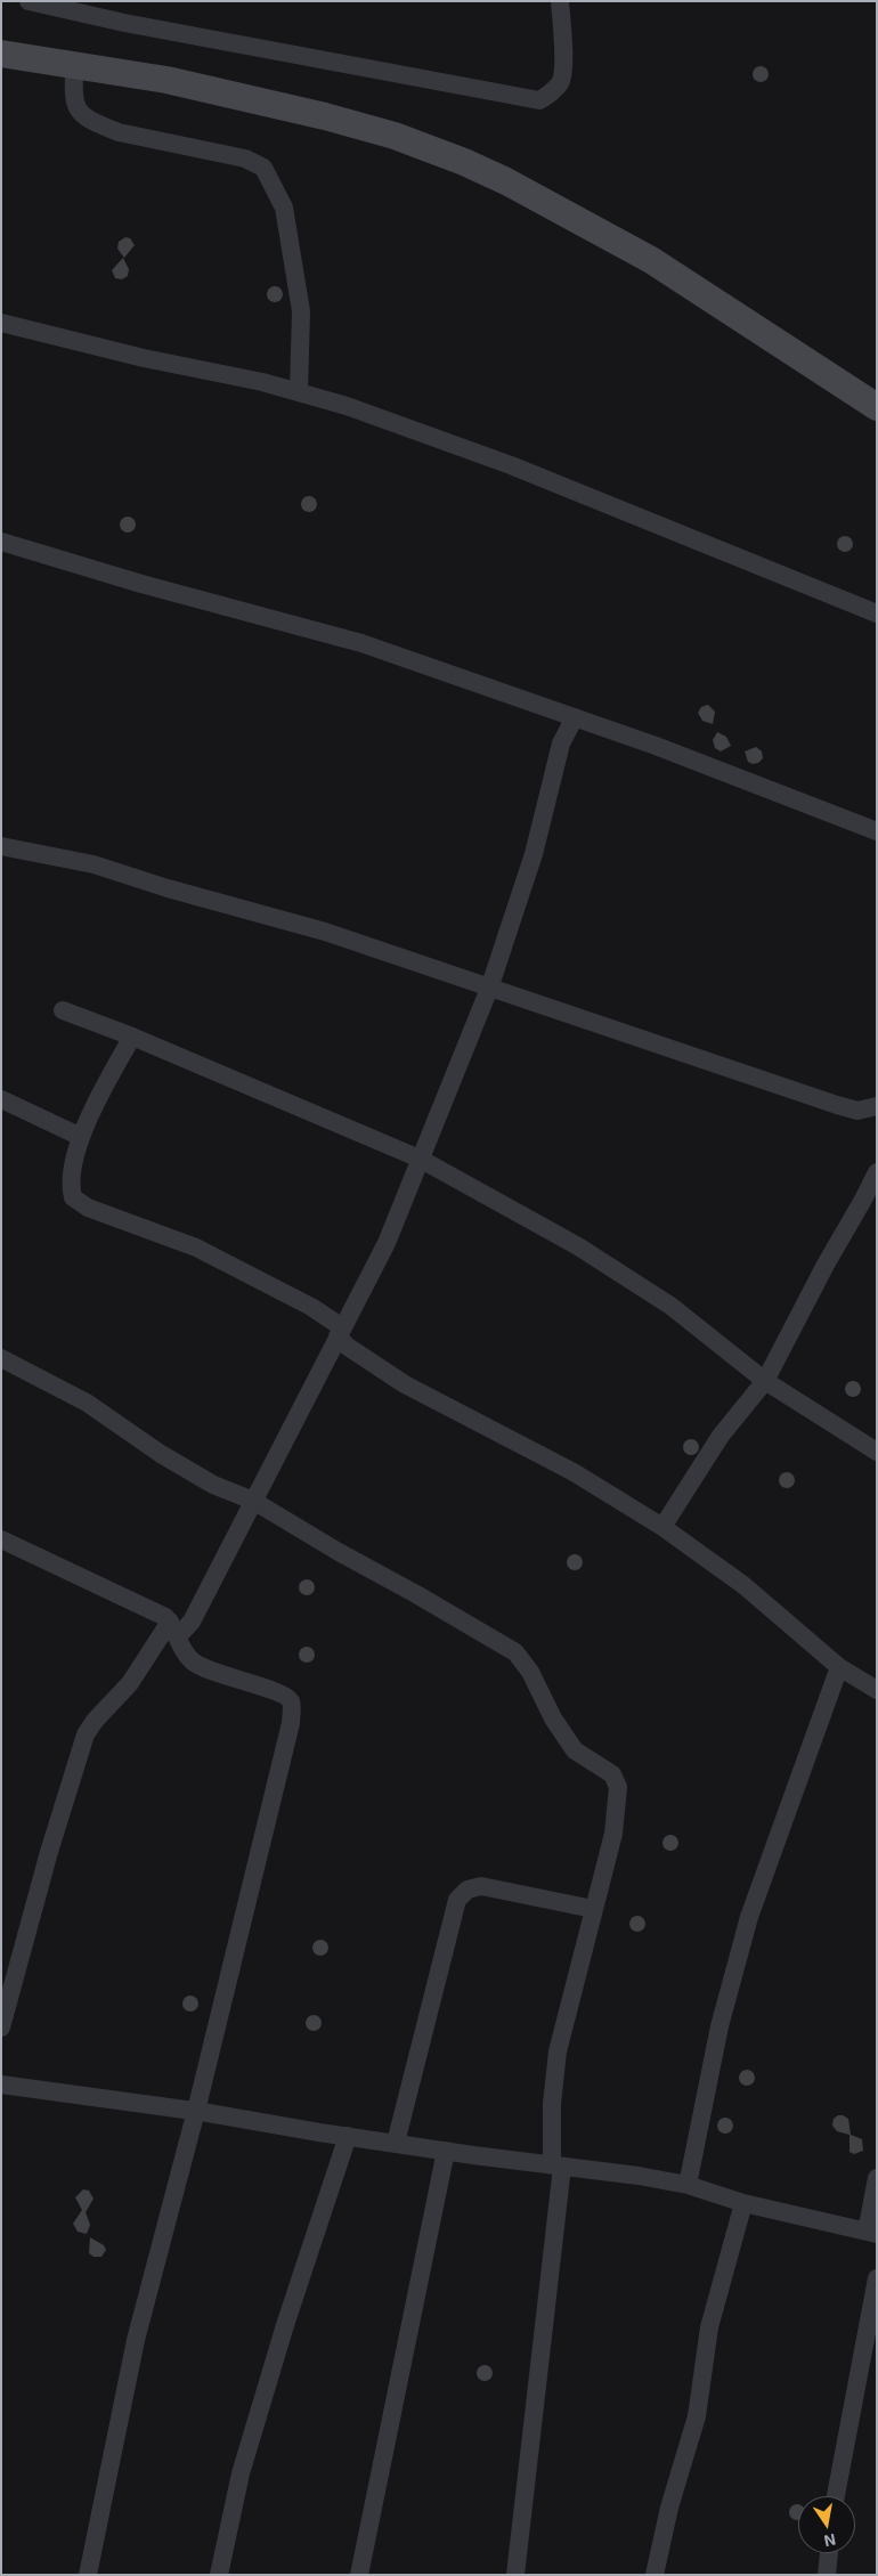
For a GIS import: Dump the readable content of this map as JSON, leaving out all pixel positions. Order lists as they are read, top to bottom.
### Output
{
  "north": "bottom"
}
